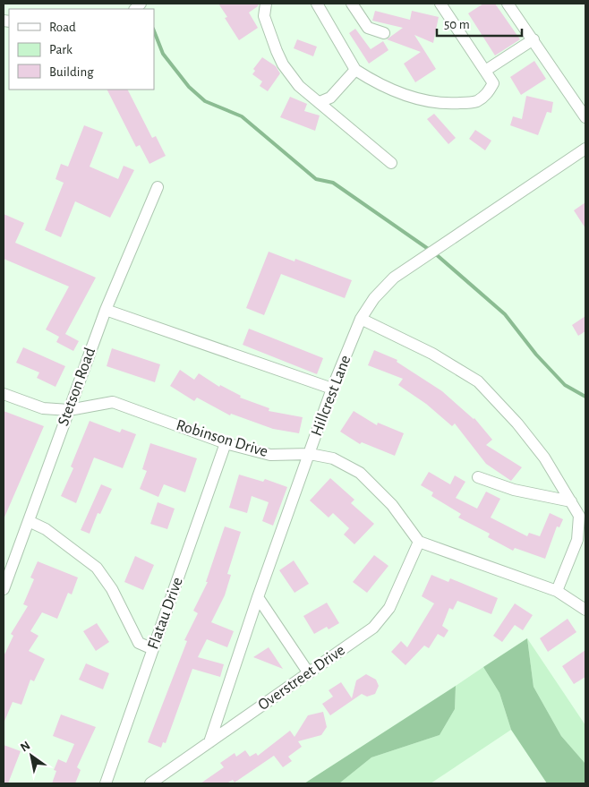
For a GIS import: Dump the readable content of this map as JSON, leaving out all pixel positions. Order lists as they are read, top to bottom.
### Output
{
  "streets": {
    "street": [
      "Stetson Road",
      "Hillcrest Lane",
      "Robinson Drive",
      "Flatau Drive",
      "Overstreet Drive"
    ]
  },
  "crossings": [
    ["Stetson Road", "Robinson Drive"],
    ["Hillcrest Lane", "Robinson Drive"],
    ["Hillcrest Lane", "Overstreet Drive"],
    ["Robinson Drive", "Flatau Drive"],
    ["Robinson Drive", "Overstreet Drive"]
  ],
  "legend": ["Road", "Park", "Building"],
  "scale_bar": "50 m",
  "north": "top left"
}
